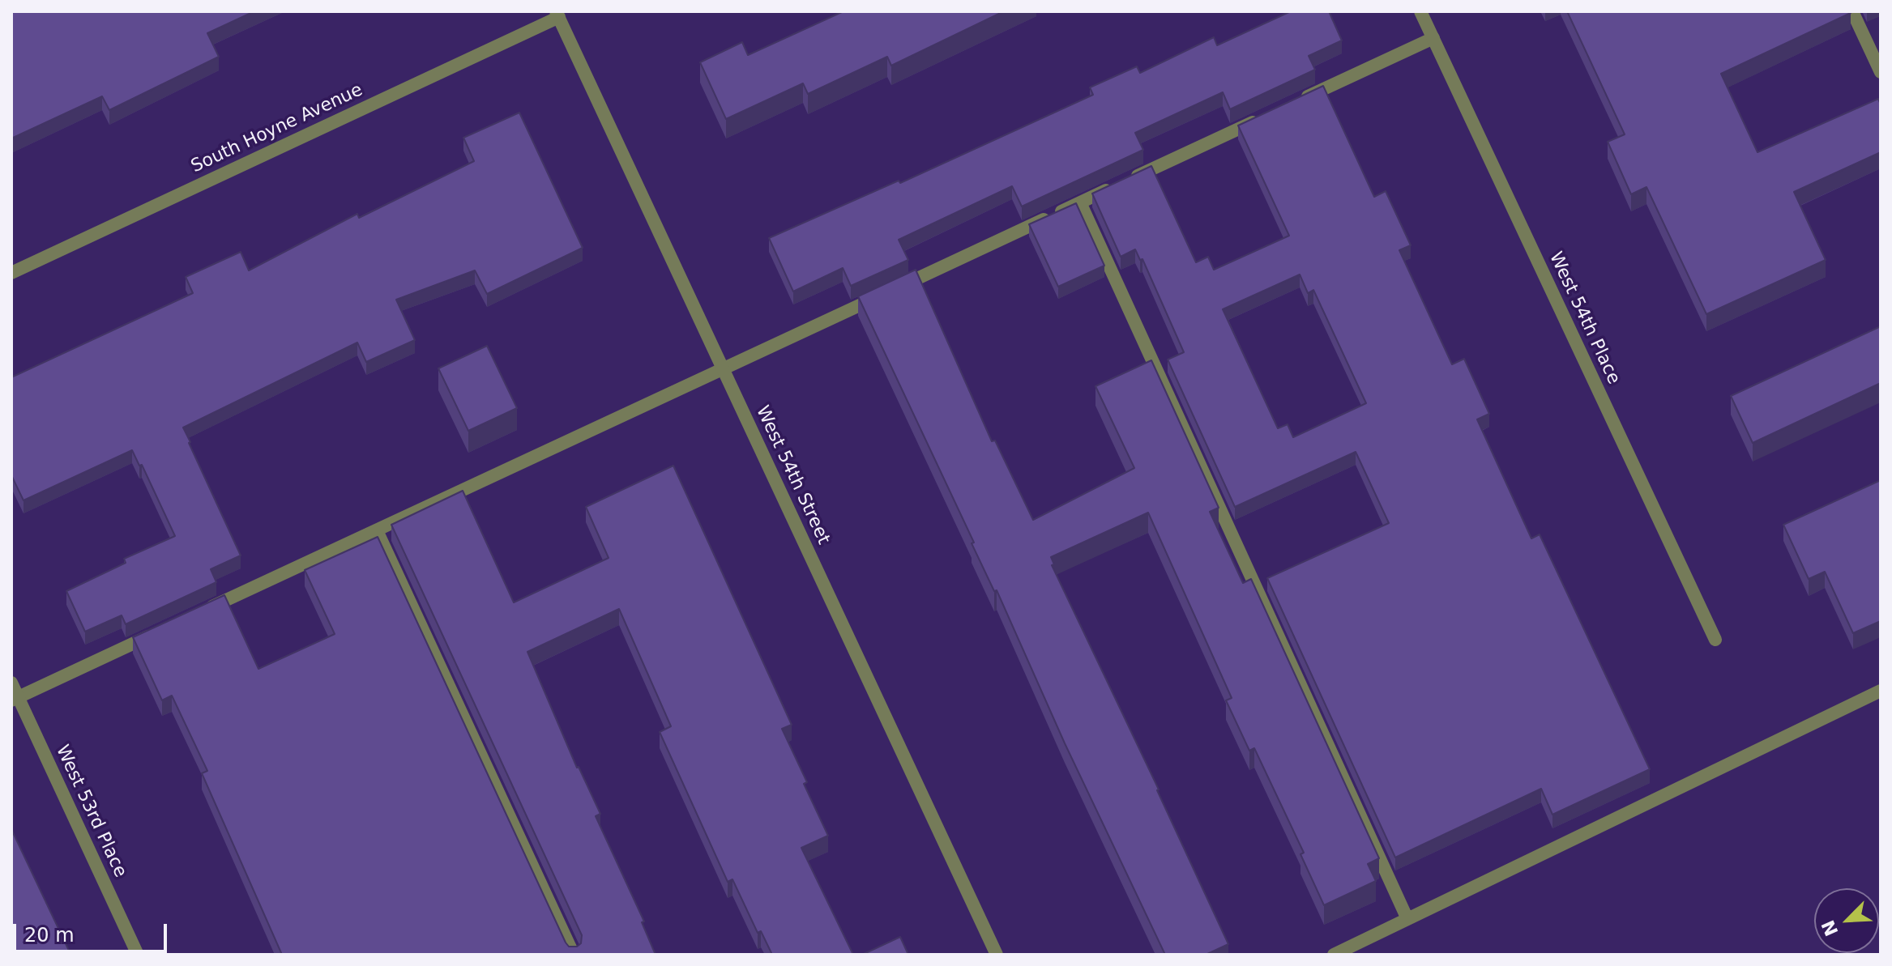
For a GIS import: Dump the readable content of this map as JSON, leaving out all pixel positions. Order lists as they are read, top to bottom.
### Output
{
  "streets": {
    "street": [
      "South Hoyne Avenue",
      "West 54th Place",
      "West 54th Street",
      "West 53rd Place"
    ]
  },
  "crossings": [
    ["South Hoyne Avenue", "West 54th Street"]
  ],
  "scale_bar": "20 m",
  "north": "bottom left"
}
